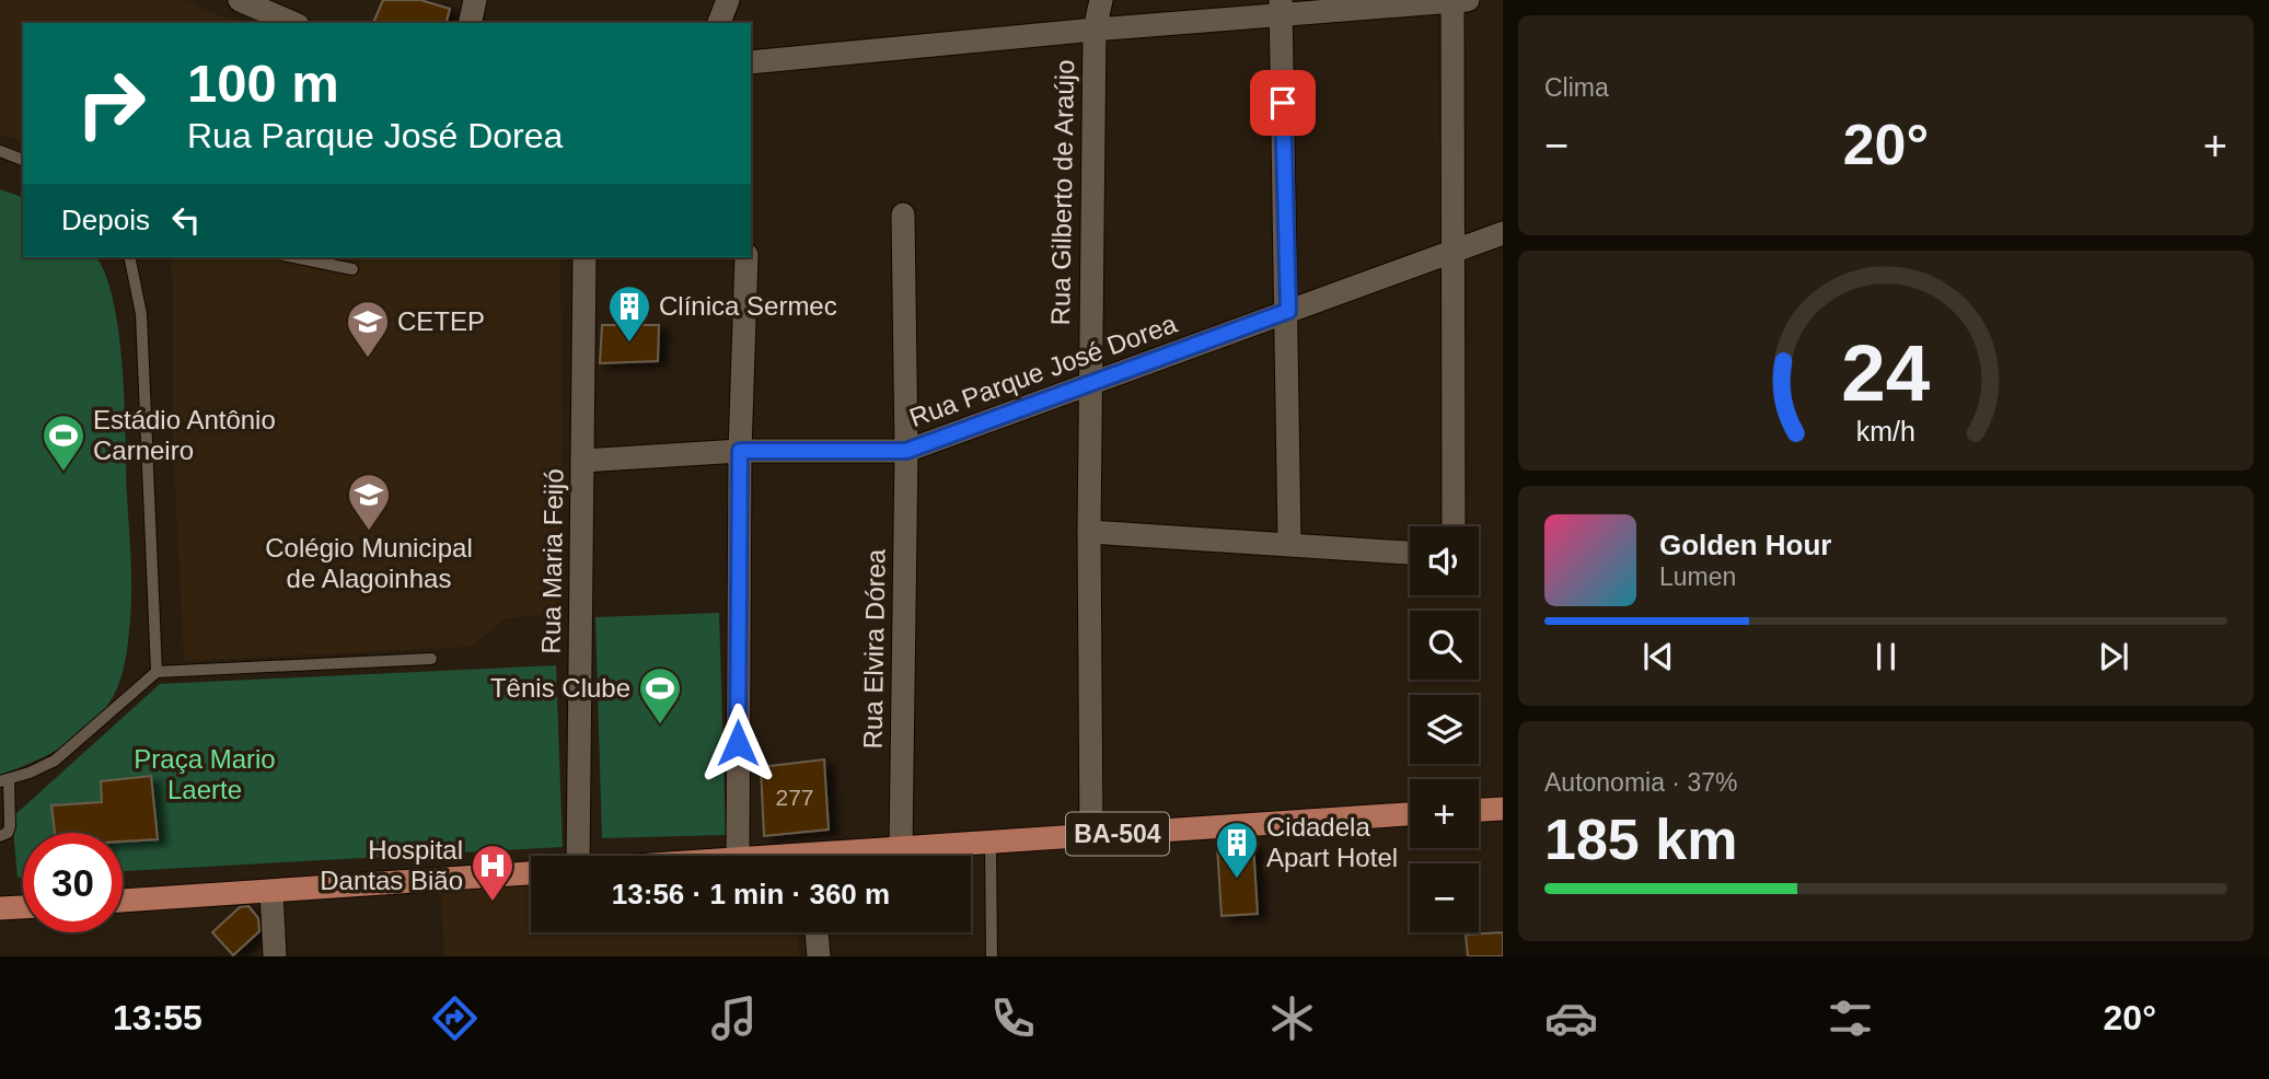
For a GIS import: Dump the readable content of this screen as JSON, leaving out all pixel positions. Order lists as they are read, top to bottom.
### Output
{
  "streets": {
    "main road": ["BA-504"],
    "street": [
      "Rua Gilberto de Araújo",
      "Rua Parque José Dorea",
      "Rua Maria Feijó",
      "Rua Elvira Dórea"
    ]
  },
  "crossings": [
    ["Rua Gilberto de Araújo", "Rua Parque José Dorea"],
    ["Rua Gilberto de Araújo", "BA-504"],
    ["Rua Parque José Dorea", "Rua Maria Feijó"],
    ["Rua Parque José Dorea", "Rua Elvira Dórea"],
    ["Rua Elvira Dórea", "BA-504"]
  ],
  "parks": ["Praça Mario Laerte"],
  "places": {
    "building": ["Clínica Sermec", "Cidadela Apart Hotel"],
    "school or university": ["CETEP", "Colégio Municipal de Alagoinhas"],
    "sports": ["Estádio Antônio Carneiro", "Tênis Clube"],
    "hospital": ["Hospital Dantas Bião"]
  },
  "house_numbers": ["277"],
  "page": {
    "tile": [
      "Clima",
      ["Autonomia · 37%", "185 km"]
    ],
    "turn": ["100 m", "Rua Parque José Dorea"],
    "heat": ["−", "20°", "+"],
    "then": "Depois",
    "song": ["Golden Hour", "Lumen"],
    "map_buttons": ["+", "−"],
    "limit": "30",
    "trip": "13:56 · 1 min · 360 m",
    "tabs": ["13:55", "20°"],
    "gauge": ["24", "km/h"]
  }
}
